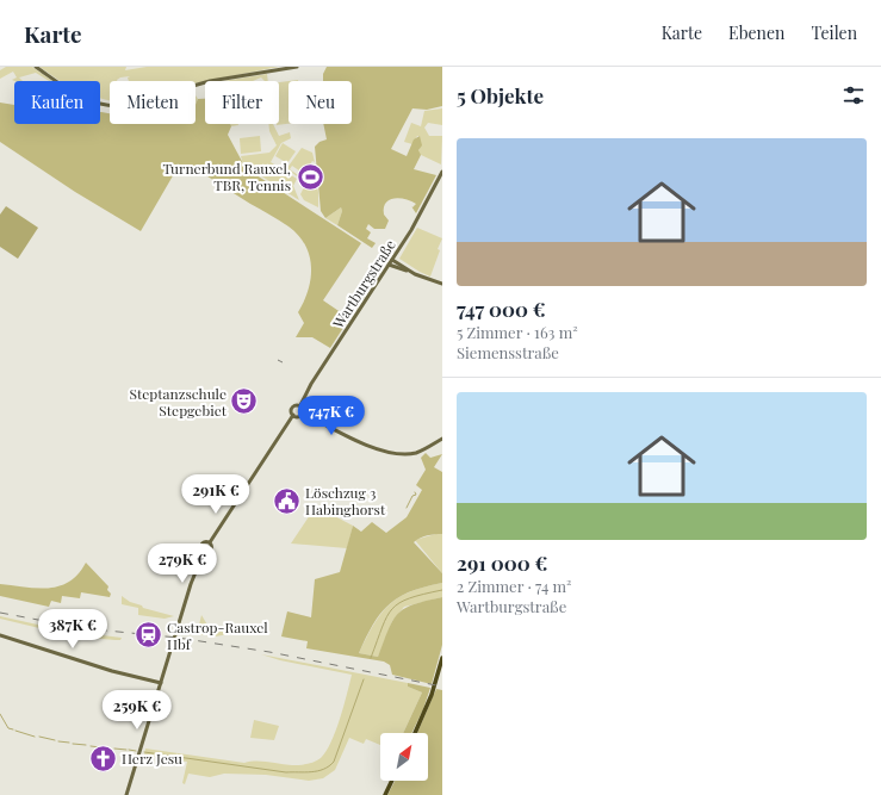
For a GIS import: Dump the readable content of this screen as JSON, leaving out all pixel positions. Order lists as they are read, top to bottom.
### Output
{
  "streets": {
    "main road": ["Wartburgstraße"]
  },
  "places": {
    "sports": ["Turnerbund Rauxel, TBR, Tennis"],
    "theatre": ["Steptanzschule Stepgebiet"],
    "public building": ["Löschzug 3 Habinghorst"],
    "station": ["Castrop-Rauxel Hbf"],
    "church": ["Herz Jesu"]
  },
  "north": "top right",
  "page": {
    "header": "Karte",
    "nav": ["Karte", "Ebenen", "Teilen"],
    "heading": "5 Objekte",
    "chip": [
      "Kaufen",
      "Mieten",
      "Filter",
      "Neu"
    ],
    "list": [
      {
        "name": "747 000 €",
        "note": "5 Zimmer · 163 m² · Siemensstraße"
      },
      {
        "name": "291 000 €",
        "note": "2 Zimmer · 74 m² · Wartburgstraße"
      }
    ],
    "price": [
      "747K €",
      "291K €",
      "279K €",
      "387K €",
      "259K €"
    ]
  }
}
